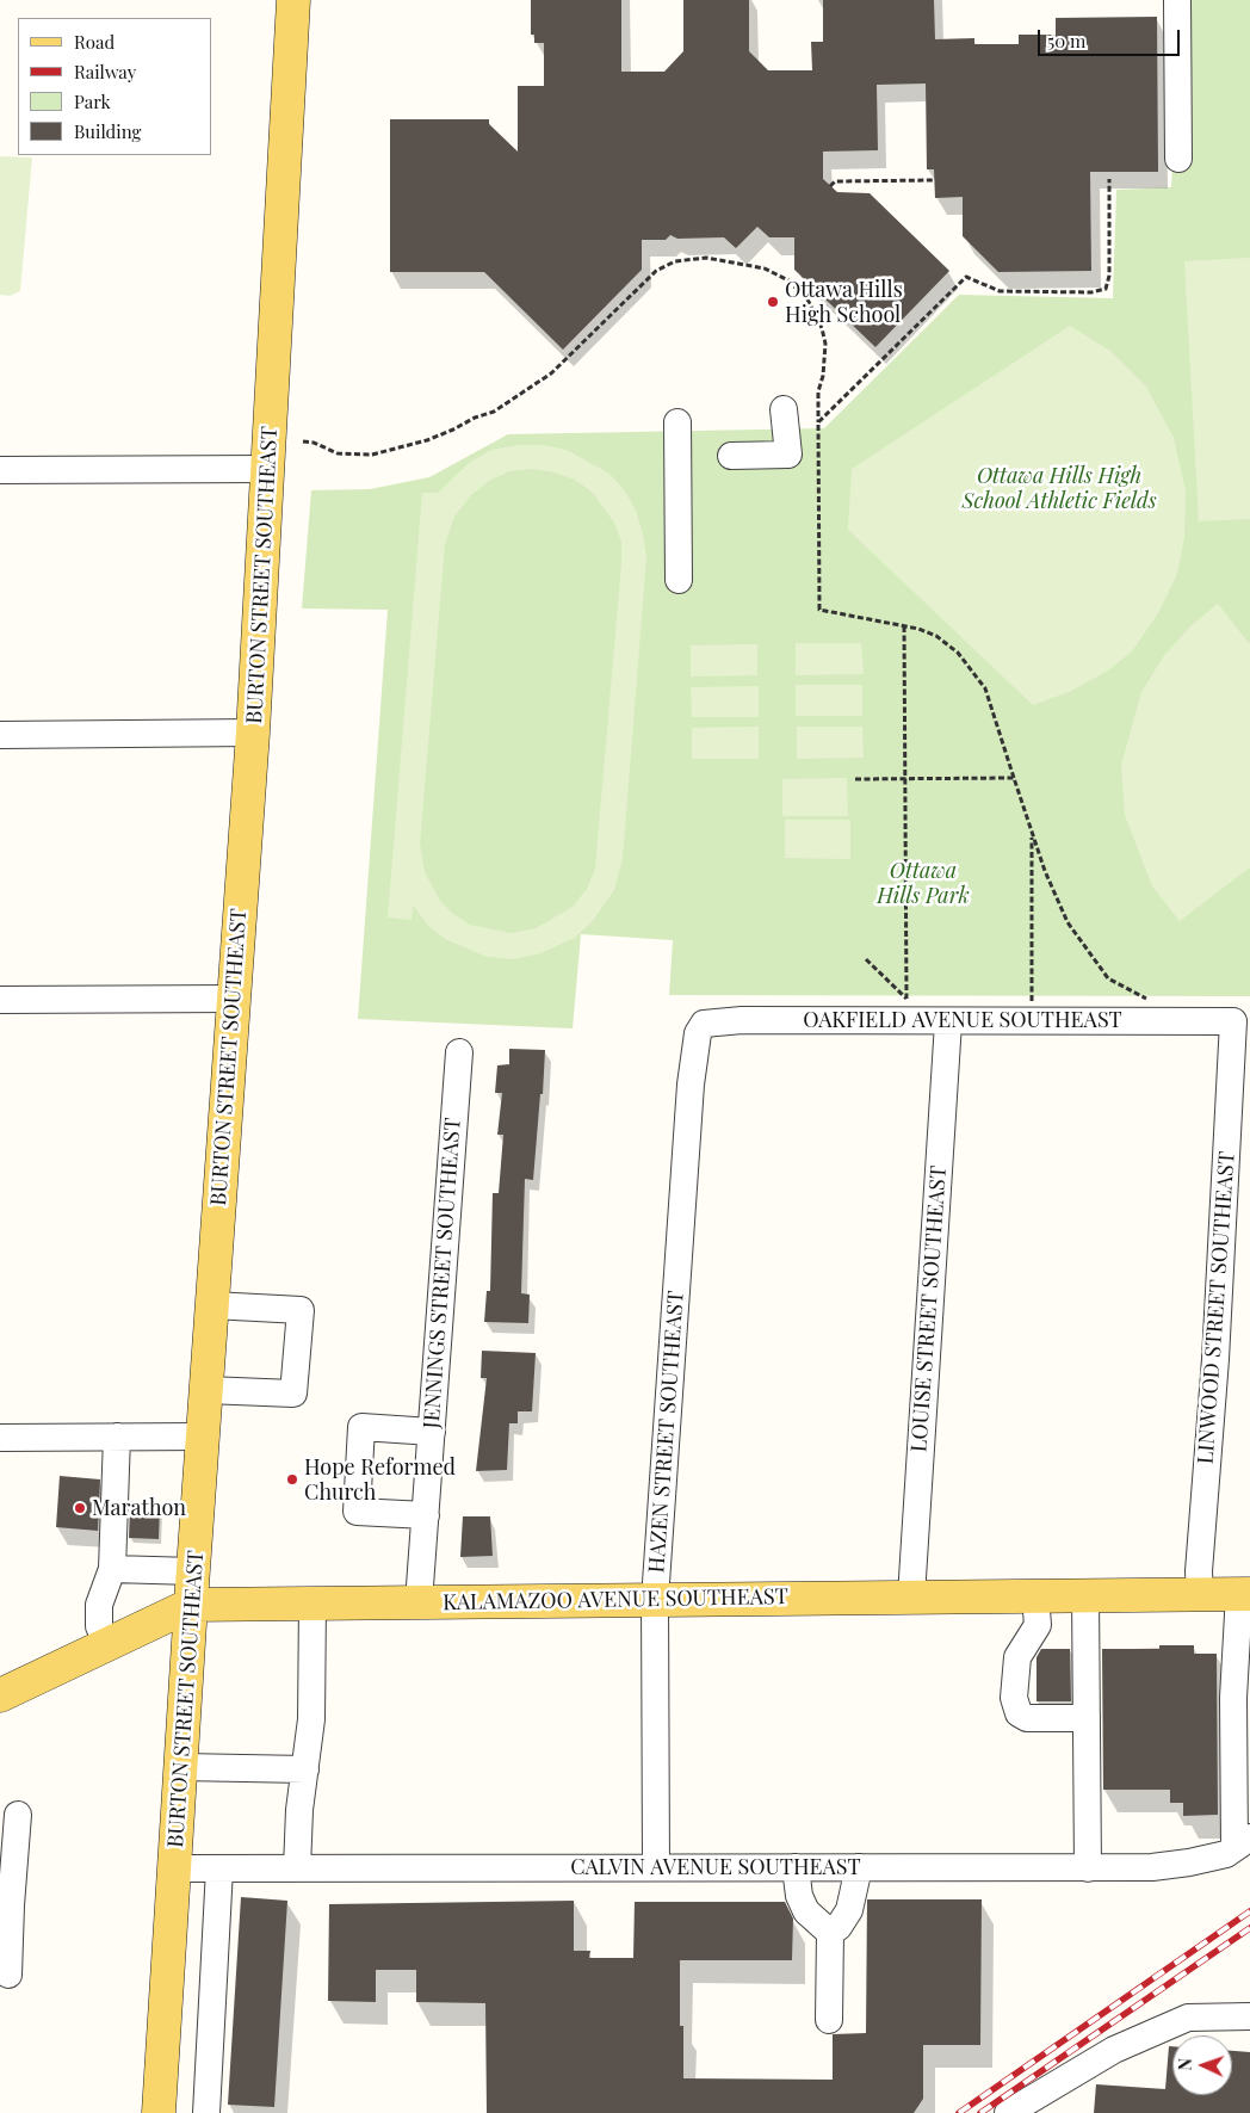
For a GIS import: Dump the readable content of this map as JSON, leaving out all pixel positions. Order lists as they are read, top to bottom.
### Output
{
  "streets": {
    "main road": ["BURTON STREET SOUTHEAST", "KALAMAZOO AVENUE SOUTHEAST"],
    "street": [
      "OAKFIELD AVENUE SOUTHEAST",
      "JENNINGS STREET SOUTHEAST",
      "LINWOOD STREET SOUTHEAST",
      "LOUISE STREET SOUTHEAST",
      "HAZEN STREET SOUTHEAST",
      "CALVIN AVENUE SOUTHEAST"
    ]
  },
  "crossings": [
    ["BURTON STREET SOUTHEAST", "KALAMAZOO AVENUE SOUTHEAST"],
    ["BURTON STREET SOUTHEAST", "CALVIN AVENUE SOUTHEAST"],
    ["OAKFIELD AVENUE SOUTHEAST", "LINWOOD STREET SOUTHEAST"],
    ["OAKFIELD AVENUE SOUTHEAST", "LOUISE STREET SOUTHEAST"],
    ["OAKFIELD AVENUE SOUTHEAST", "HAZEN STREET SOUTHEAST"],
    ["JENNINGS STREET SOUTHEAST", "KALAMAZOO AVENUE SOUTHEAST"],
    ["LINWOOD STREET SOUTHEAST", "KALAMAZOO AVENUE SOUTHEAST"],
    ["LOUISE STREET SOUTHEAST", "KALAMAZOO AVENUE SOUTHEAST"],
    ["HAZEN STREET SOUTHEAST", "KALAMAZOO AVENUE SOUTHEAST"],
    ["HAZEN STREET SOUTHEAST", "CALVIN AVENUE SOUTHEAST"]
  ],
  "parks": ["Ottawa Hills High School Athletic Fields", "Ottawa Hills Park"],
  "places": ["Ottawa Hills High School", "Hope Reformed Church", "Marathon"],
  "legend": [
    "Road",
    "Railway",
    "Park",
    "Building"
  ],
  "scale_bar": "50 m",
  "north": "left"
}
